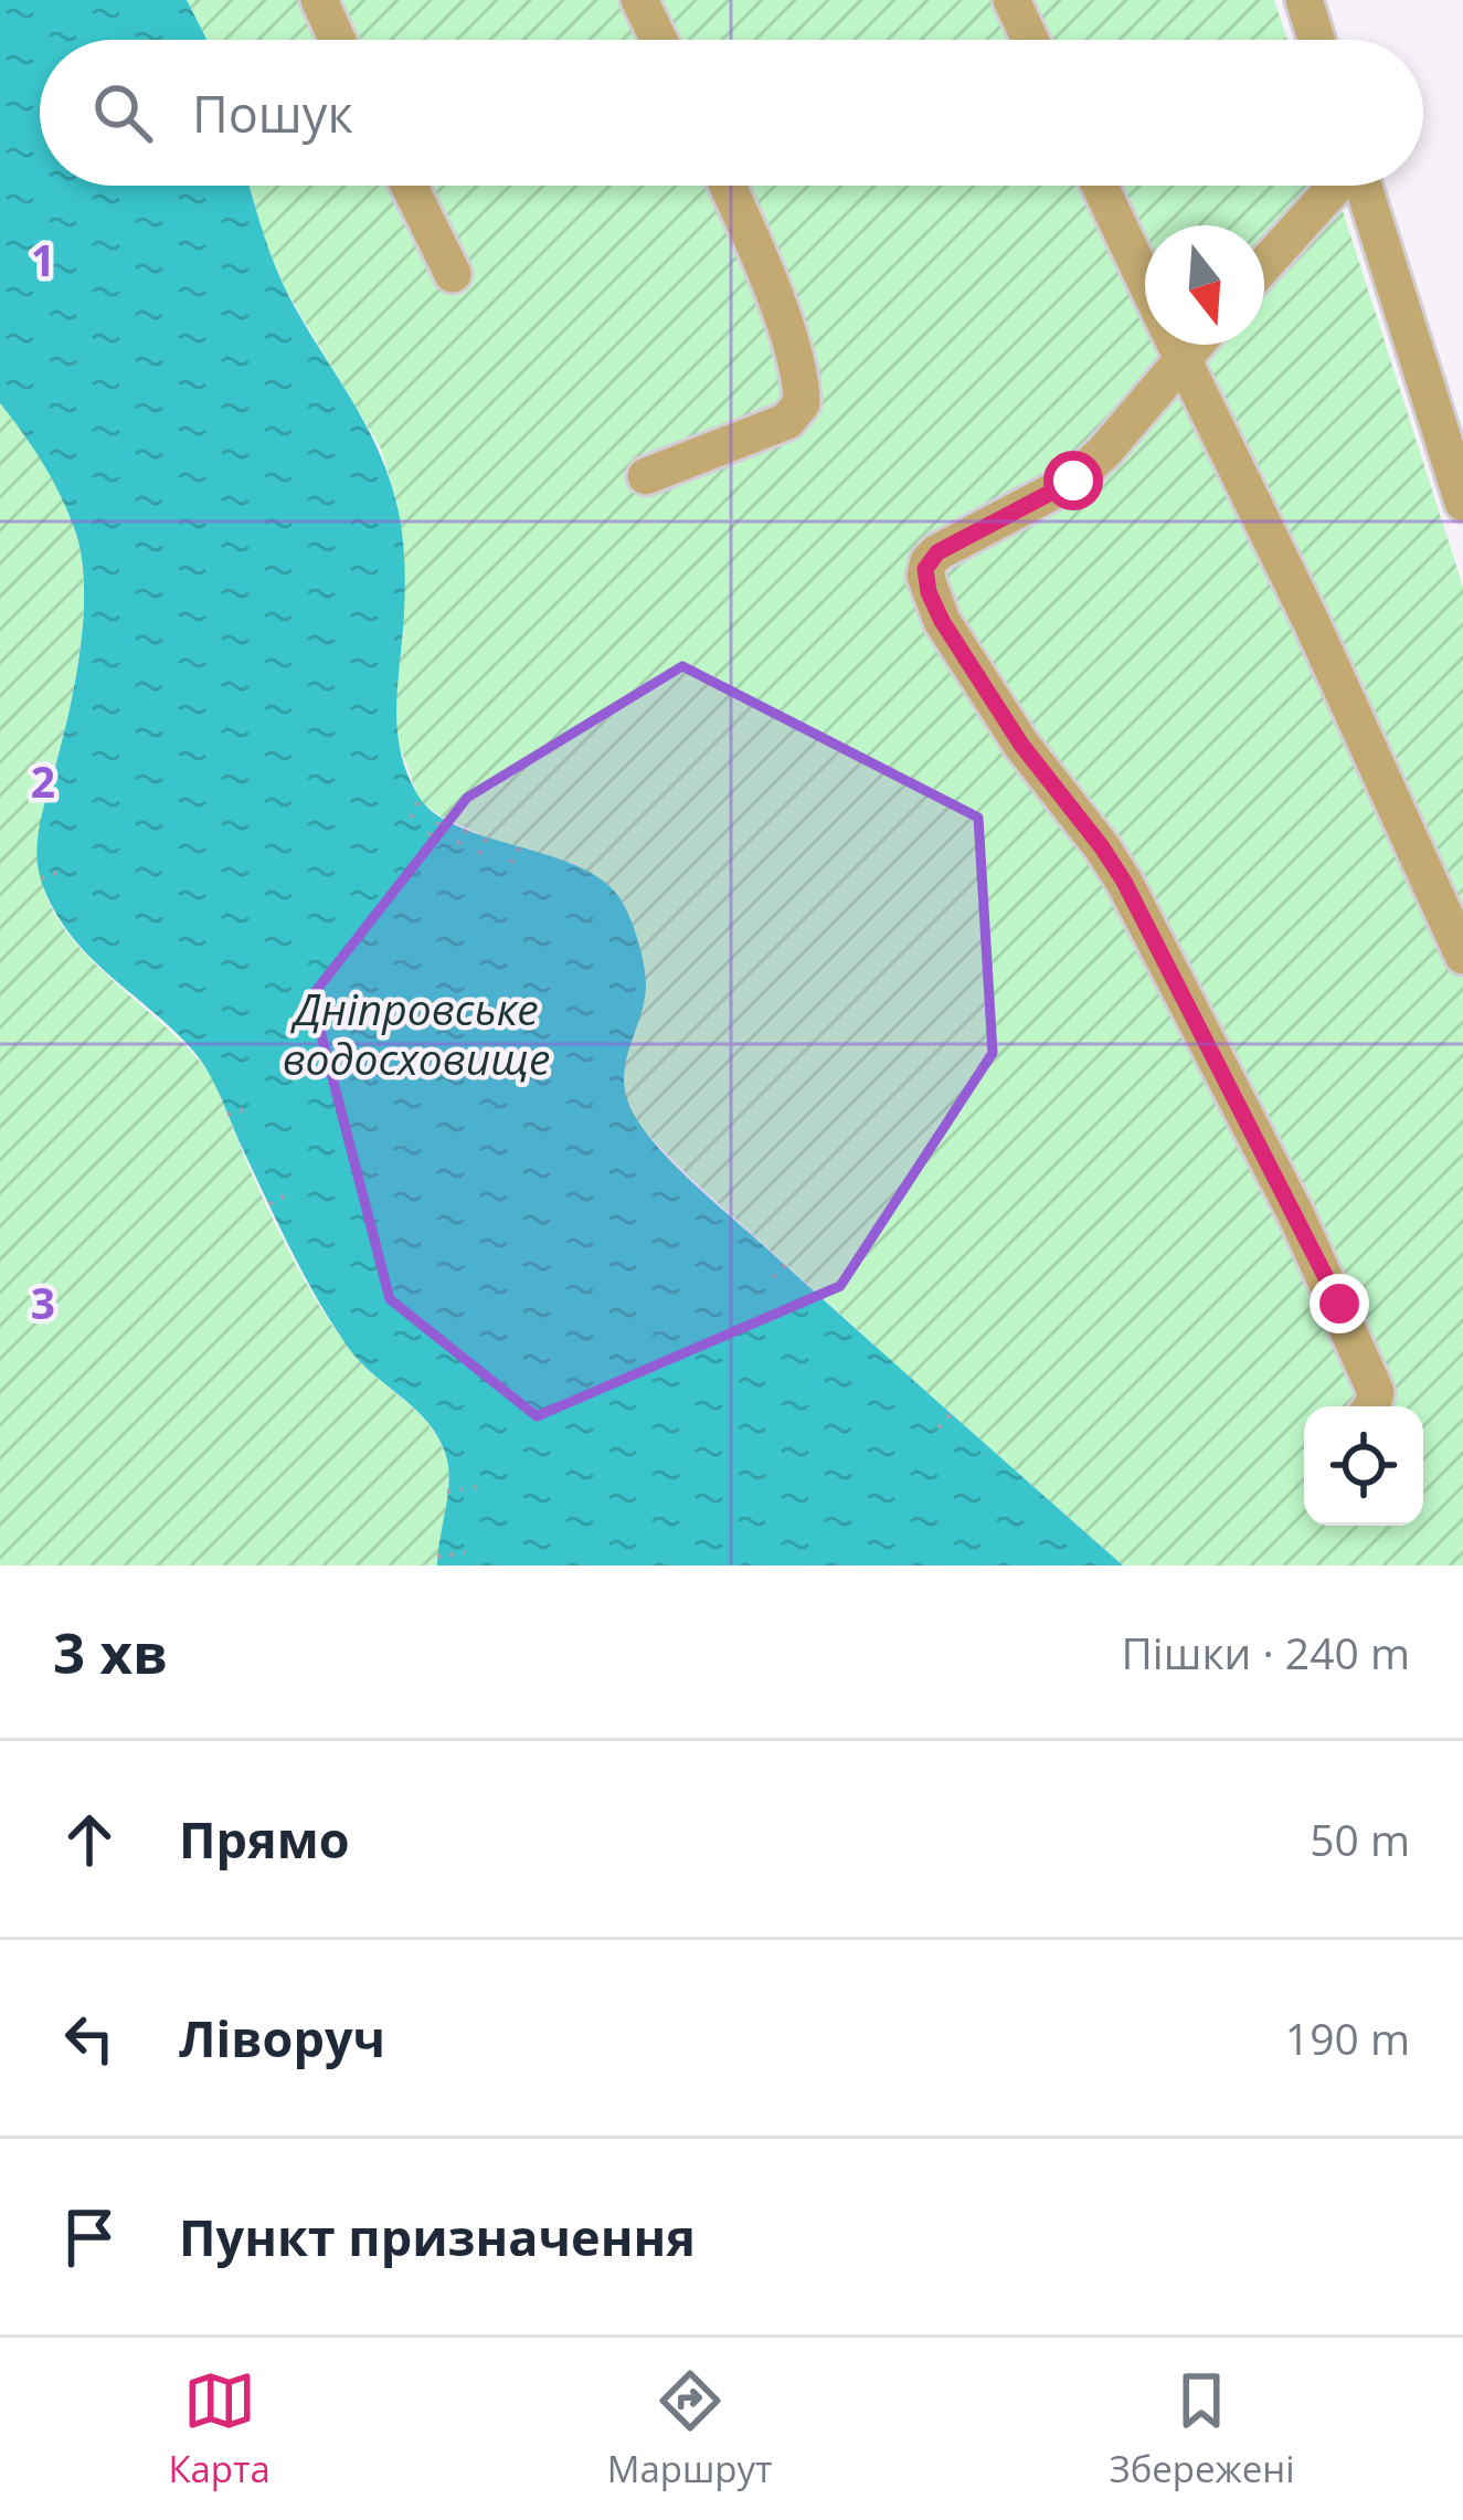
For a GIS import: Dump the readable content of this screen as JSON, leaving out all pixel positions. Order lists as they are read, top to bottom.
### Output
{
  "water": ["Дніпровське водосховище"],
  "north": "bottom",
  "page": {
    "search": "Пошук",
    "heading": ["3 хв", "Пішки · 240 m"],
    "list": [
      ["Прямо", "50 m"],
      ["Ліворуч", "190 m"],
      "Пункт призначення"
    ],
    "nav": ["Карта", "Маршрут", "Збережені"]
  },
  "grid": {
    "rows": ["1", "2", "3"]
  }
}
